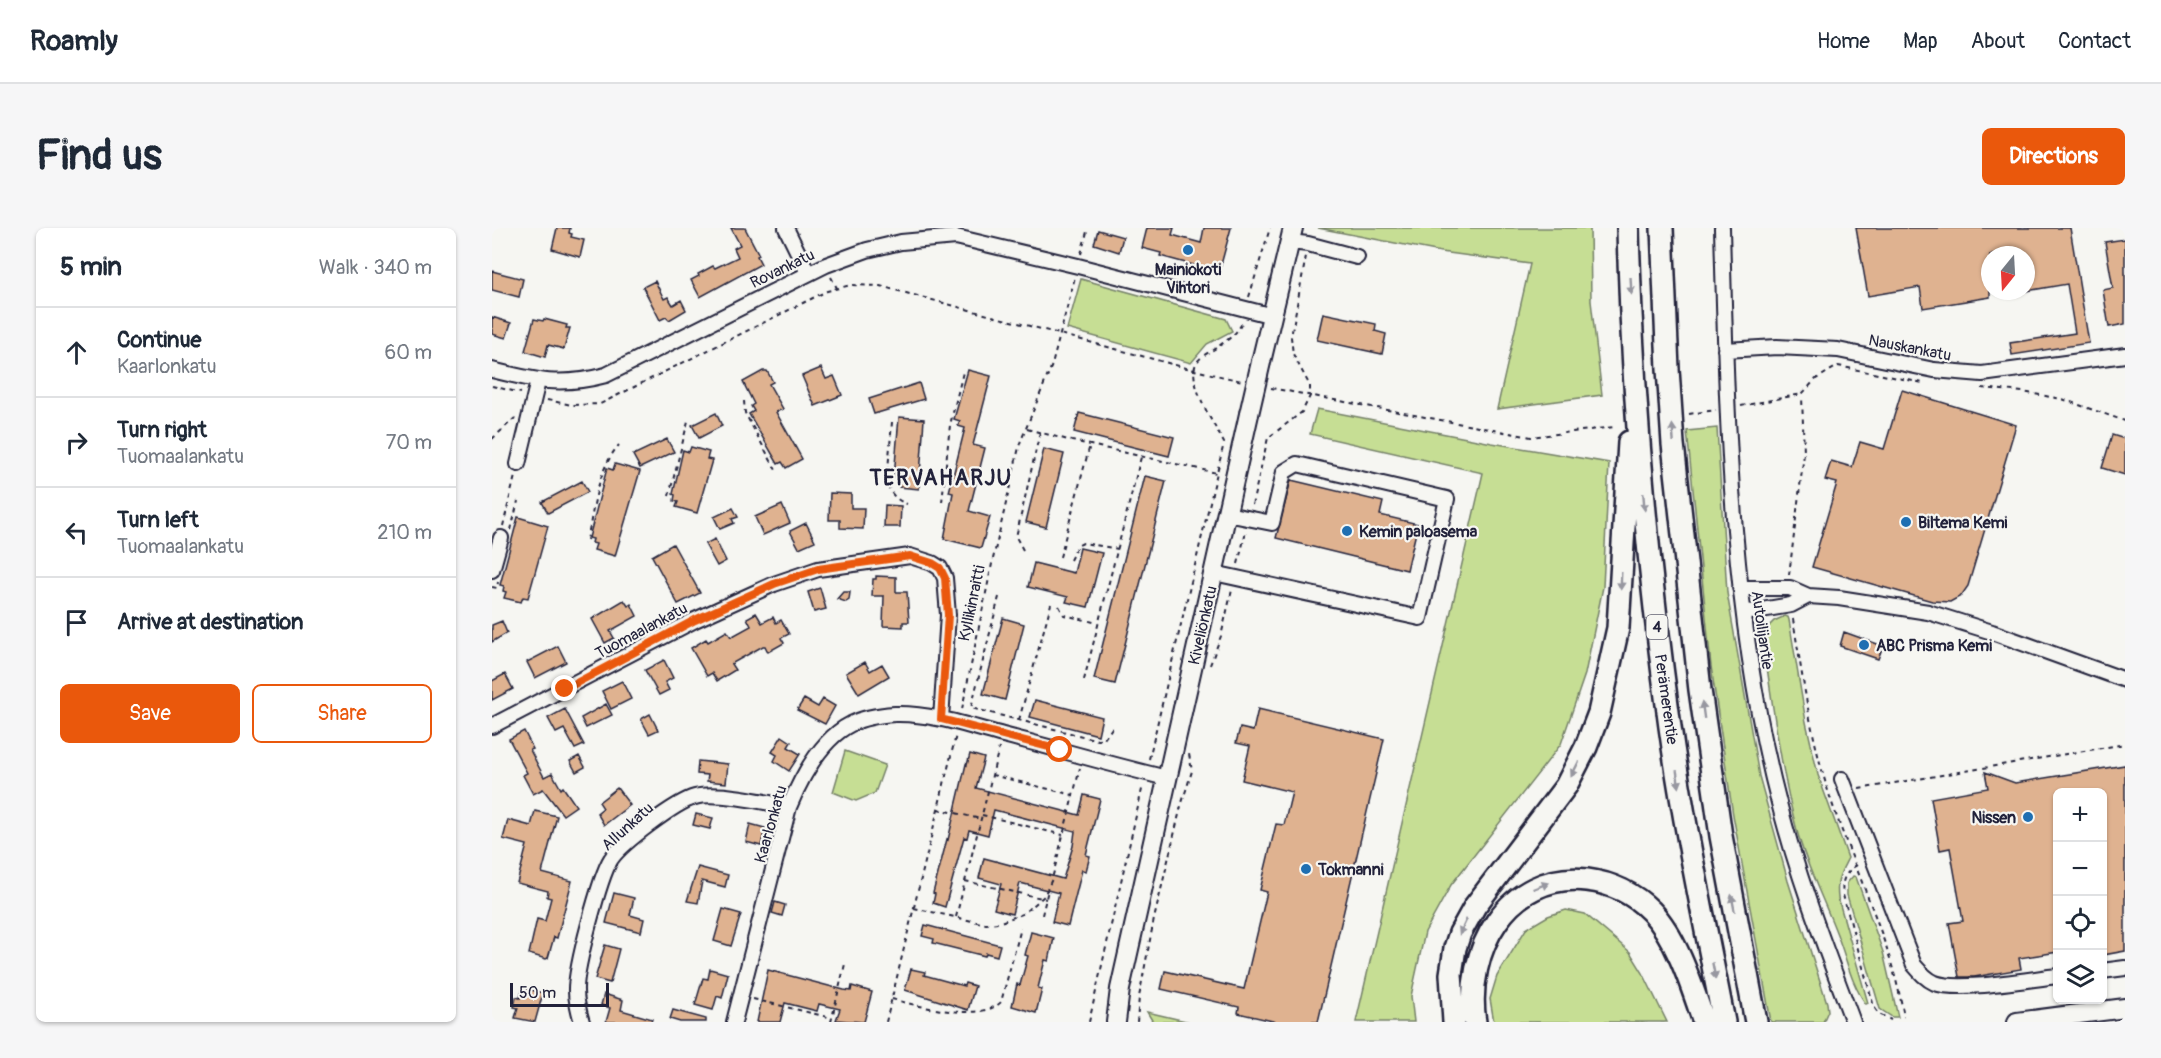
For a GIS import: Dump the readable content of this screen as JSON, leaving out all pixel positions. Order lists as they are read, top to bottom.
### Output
{
  "streets": {
    "highway": ["4", "Perämerentie"],
    "main road": ["Kiveliönkatu"],
    "street": [
      "Rovankatu",
      "Nauskankatu",
      "Tuomaalankatu",
      "Autoilijantie",
      "Kaarlonkatu",
      "Allunkatu"
    ],
    "path": ["Kyllikinraitti"]
  },
  "crossings": [
    ["Rovankatu", "Kyllikinraitti"],
    ["Rovankatu", "Kiveliönkatu"],
    ["Nauskankatu", "Autoilijantie"],
    ["Kyllikinraitti", "Kaarlonkatu"],
    ["Kiveliönkatu", "Kaarlonkatu"],
    ["Tuomaalankatu", "Kaarlonkatu"],
    ["Kaarlonkatu", "Allunkatu"]
  ],
  "districts": ["TERVAHARJU"],
  "places": [
    "Mainiokoti Vihtori",
    "Biltema Kemi",
    "Kemin paloasema",
    "ABC Prisma Kemi",
    "Nissen",
    "Tokmanni"
  ],
  "scale_bar": "50 m",
  "north": "bottom",
  "page": {
    "header": "Roamly",
    "nav": [
      "Home",
      "Map",
      "About",
      "Contact"
    ],
    "buttons": [
      "Directions",
      ["Save", "Share"]
    ],
    "title": "Find us",
    "heading": ["5 min", "Walk · 340 m"],
    "list": [
      ["Continue", "Kaarlonkatu", "60 m"],
      ["Turn right", "Tuomaalankatu", "70 m"],
      ["Turn left", "Tuomaalankatu", "210 m"],
      "Arrive at destination"
    ],
    "map_buttons": ["+", "−"],
    "scale": "50 m"
  }
}
